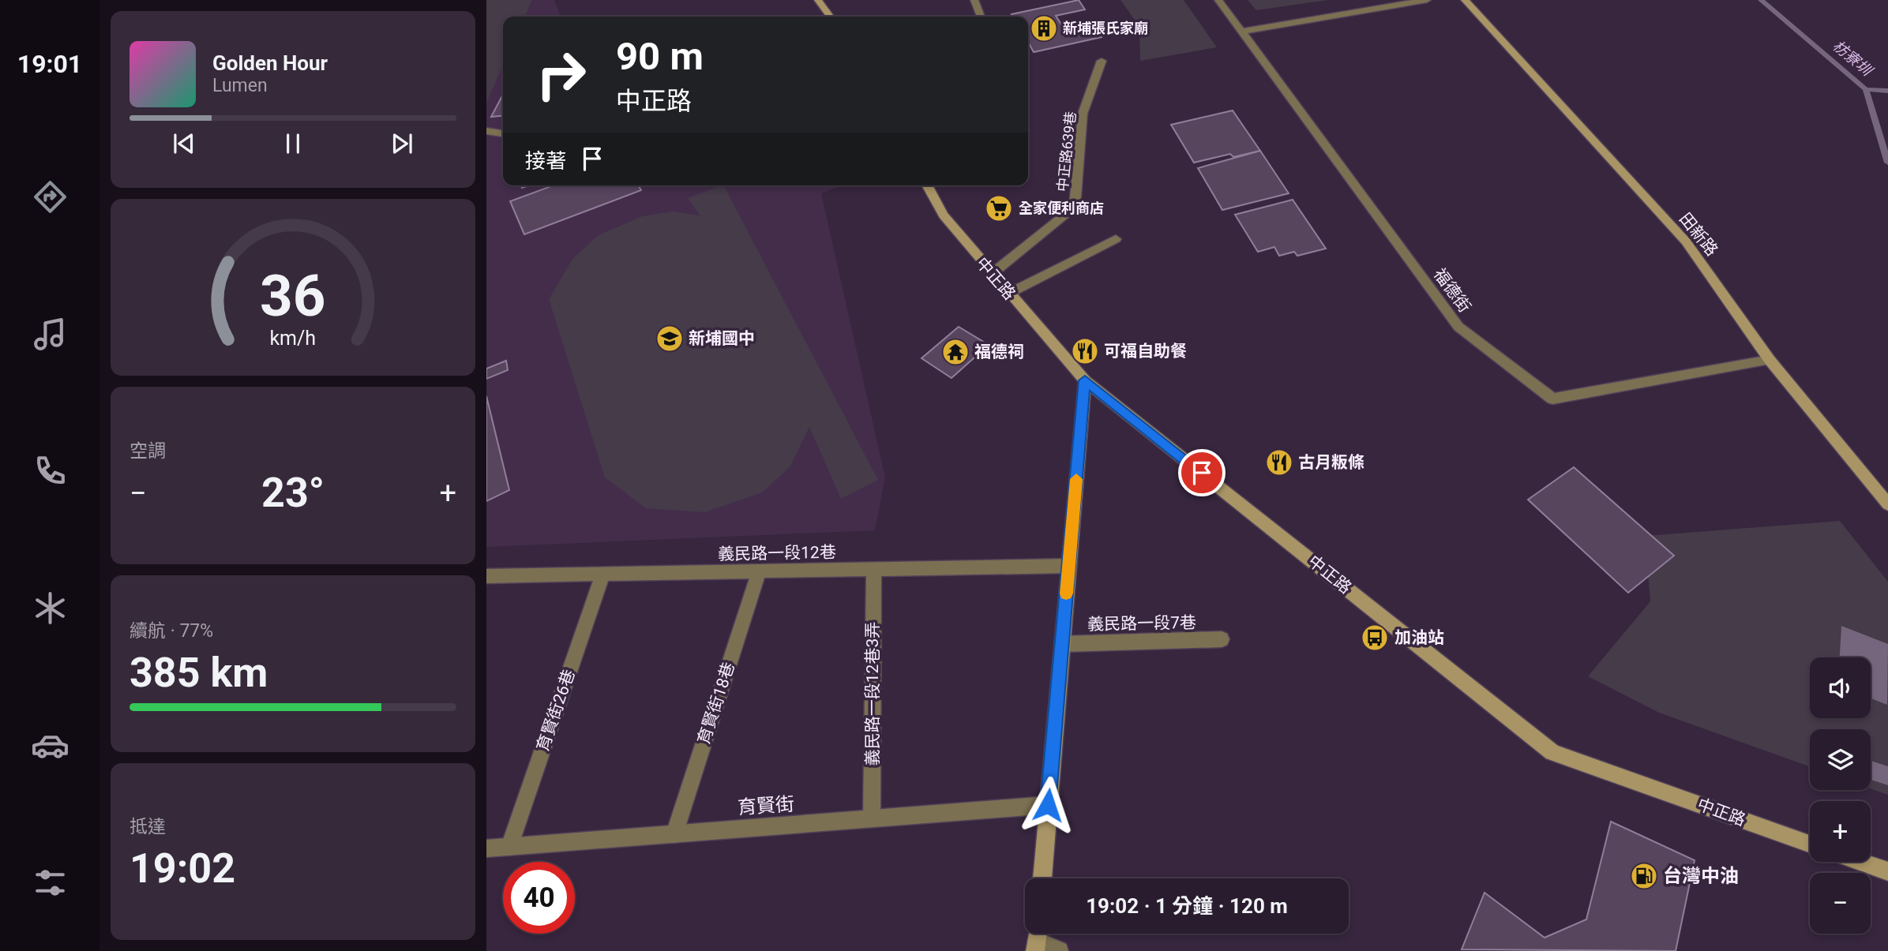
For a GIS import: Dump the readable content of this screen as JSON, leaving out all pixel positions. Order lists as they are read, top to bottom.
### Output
{
  "streets": {
    "street": [
      "中正路639巷",
      "田新路",
      "中正路",
      "福德街",
      "義民路一段12巷",
      "義民路一段7巷",
      "義民路一段12巷3弄",
      "育賢街18巷",
      "育賢街26巷",
      "育賢街"
    ]
  },
  "crossings": [
    ["中正路639巷", "中正路"],
    ["田新路", "福德街"],
    ["義民路一段12巷", "義民路一段12巷3弄"],
    ["義民路一段12巷", "育賢街18巷"],
    ["義民路一段12巷", "育賢街26巷"],
    ["義民路一段12巷3弄", "育賢街"],
    ["育賢街18巷", "育賢街"],
    ["育賢街26巷", "育賢街"]
  ],
  "water": ["枋寮圳"],
  "places": {
    "building": ["新埔張氏家廟"],
    "supermarket": ["全家便利商店"],
    "school or university": ["新埔國中"],
    "restaurant": ["可福自助餐", "古月粄條"],
    "temple": ["福德祠"],
    "bus stop": ["加油站"],
    "fuel station": ["台灣中油"]
  },
  "page": {
    "tabs": "19:01",
    "turn": ["90 m", "中正路"],
    "song": ["Golden Hour", "Lumen"],
    "then": "接著",
    "tile": [
      "空調",
      ["續航 · 77%", "385 km"],
      ["抵達", "19:02"]
    ],
    "heat": ["−", "23°", "+"],
    "map_buttons": ["+", "−"],
    "limit": "40",
    "trip": "19:02 · 1 分鐘 · 120 m",
    "gauge": ["36", "km/h"]
  }
}
